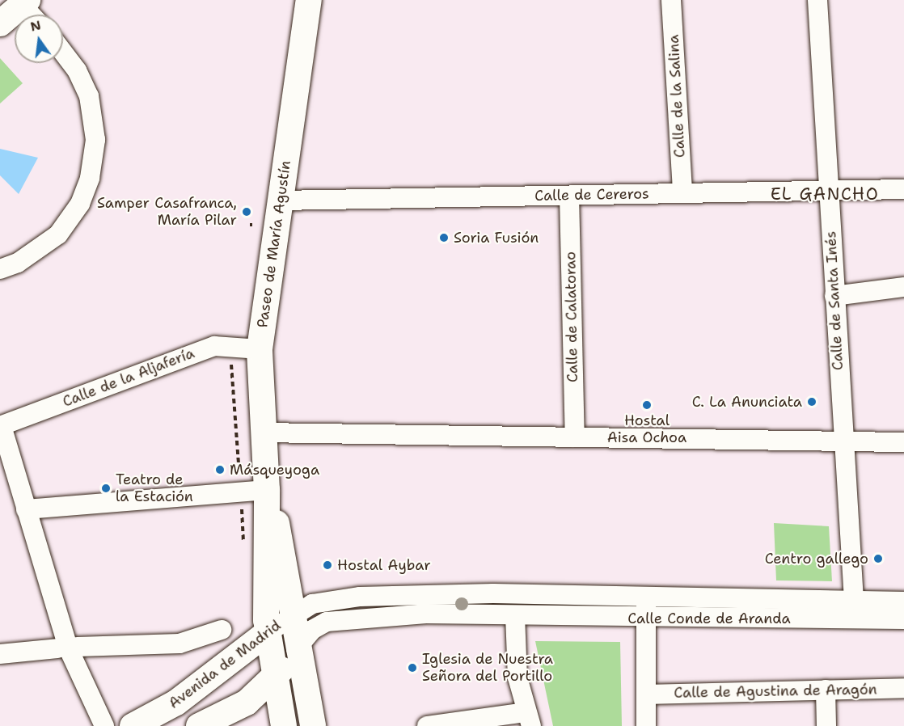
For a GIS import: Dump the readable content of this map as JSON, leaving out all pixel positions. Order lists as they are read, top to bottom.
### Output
{
  "streets": {
    "main road": ["Paseo de María Agustín", "Calle Conde de Aranda", "Avenida de Madrid"],
    "street": [
      "Calle de la Salina",
      "Calle de Cereros",
      "Calle de Santa Inés",
      "Calle de Calatorao",
      "Calle de la Aljafería",
      "Calle de Agustina de Aragón"
    ]
  },
  "crossings": [
    ["Calle de la Salina", "Calle de Cereros"],
    ["Calle de Cereros", "Paseo de María Agustín"],
    ["Calle de Cereros", "Calle de Santa Inés"],
    ["Calle de Cereros", "Calle de Calatorao"],
    ["Paseo de María Agustín", "Calle de la Aljafería"],
    ["Paseo de María Agustín", "Calle Conde de Aranda"],
    ["Paseo de María Agustín", "Avenida de Madrid"],
    ["Calle de Santa Inés", "Calle Conde de Aranda"],
    ["Calle Conde de Aranda", "Avenida de Madrid"]
  ],
  "districts": ["EL GANCHO"],
  "places": [
    "Samper Casafranca, María Pilar",
    "Soria Fusión",
    "C. La Anunciata",
    "Hostal Aisa Ochoa",
    "Másqueyoga",
    "Teatro de la Estación",
    "Centro gallego",
    "Hostal Aybar",
    "Iglesia de Nuestra Señora del Portillo"
  ],
  "north": "top"
}
